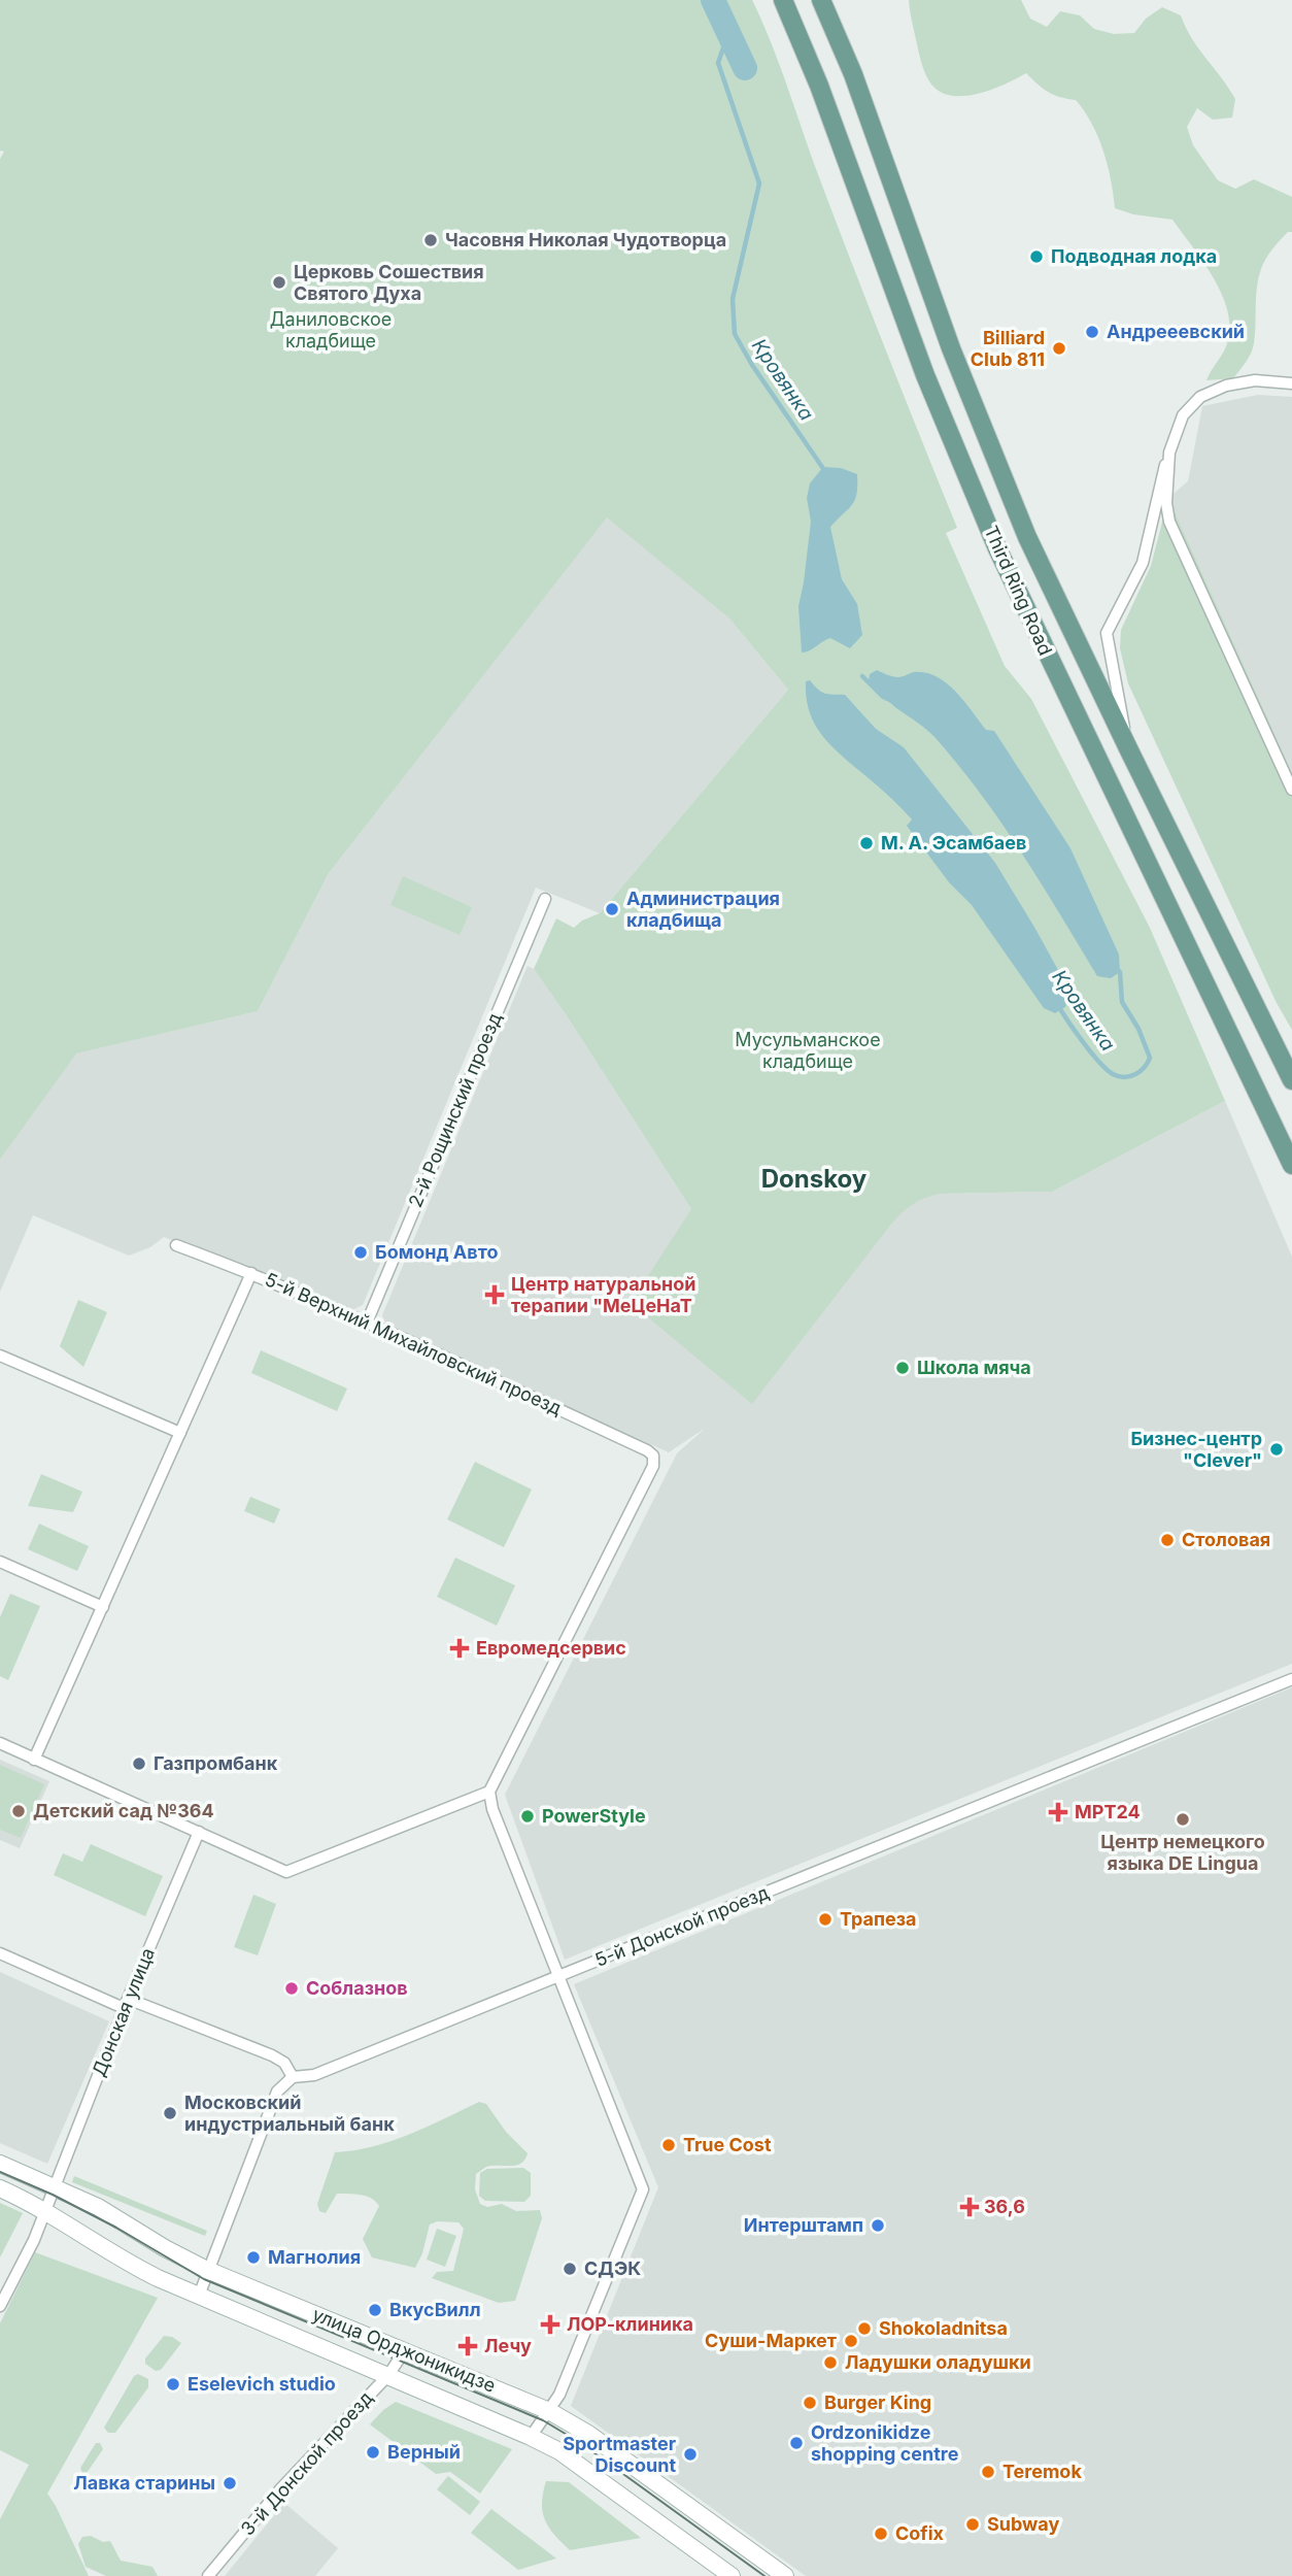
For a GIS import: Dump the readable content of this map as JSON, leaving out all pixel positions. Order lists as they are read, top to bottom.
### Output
{
  "streets": {
    "main road": ["Third Ring Road", "улица Орджоникидзе"],
    "street": [
      "2-й Рощинский проезд",
      "5-й Верхний Михайловский проезд",
      "5-й Донской проезд",
      "Донская улица",
      "3-й Донской проезд"
    ]
  },
  "crossings": [
    ["2-й Рощинский проезд", "5-й Верхний Михайловский проезд"],
    ["Донская улица", "улица Орджоникидзе"],
    ["улица Орджоникидзе", "3-й Донской проезд"]
  ],
  "districts": ["Donskoy"],
  "water": ["Кровянка"],
  "parks": ["Даниловское кладбище", "Мусульманское кладбище"],
  "places": {
    "other": [
      "Часовня Николая Чудотворца",
      "Подводная лодка",
      "Церковь Сошествия Святого Духа",
      "Андрееевский",
      "Billiard Club 811",
      "М. А. Эсамбаев",
      "Администрация кладбища",
      "Бомонд Авто",
      "Школа мяча",
      "Бизнес-центр \"Clever\"",
      "Столовая",
      "Газпромбанк",
      "Детский сад №364",
      "PowerStyle",
      "Центр немецкого языка DE Lingua",
      "Трапеза",
      "Соблазнов",
      "Московский индустриальный банк",
      "True Cost",
      "Интерштамп",
      "Магнолия",
      "СДЭК",
      "ВкусВилл",
      "Shokoladnitsa",
      "Суши-Маркет",
      "Ладушки оладушки",
      "Eselevich studio",
      "Burger King",
      "Ordzonikidze shopping centre",
      "Верный",
      "Sportmaster Discount",
      "Teremok",
      "Лавка старины",
      "Subway",
      "Cofix"
    ],
    "health": [
      "Центр натуральной терапии \"МеЦеНаТ",
      "Евромедсервис",
      "МРТ24",
      "36,6",
      "ЛОР-клиника",
      "Лечу"
    ]
  }
}
